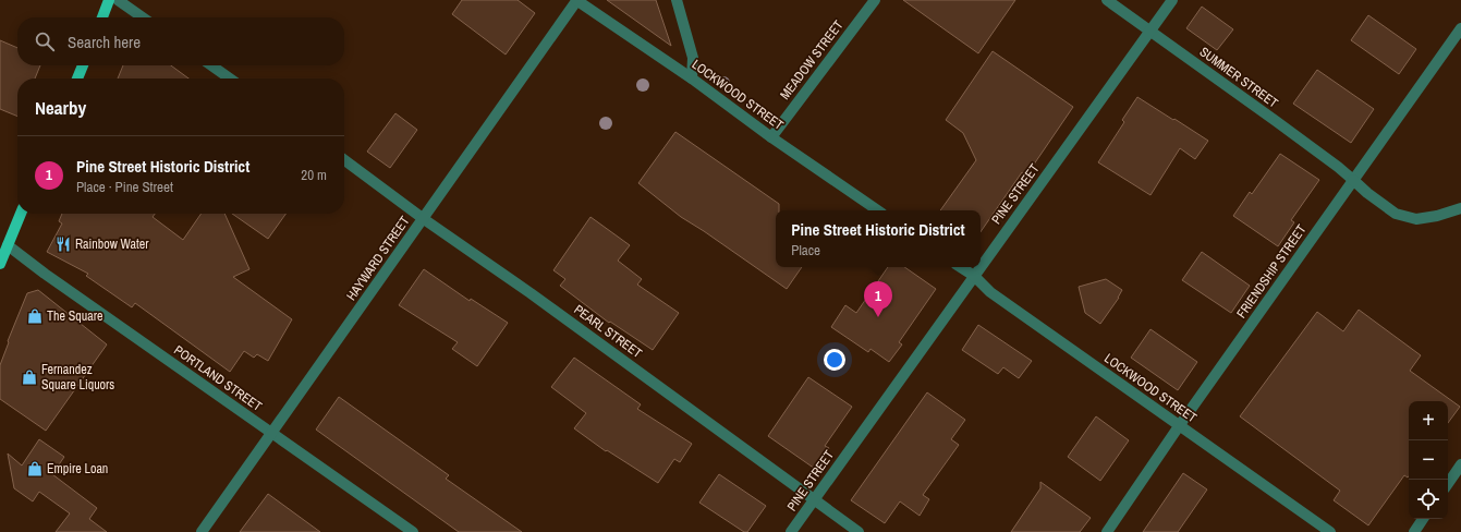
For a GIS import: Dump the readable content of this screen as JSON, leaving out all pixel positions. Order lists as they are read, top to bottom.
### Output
{
  "streets": {
    "street": [
      "MEADOW STREET",
      "SUMMER STREET",
      "LOCKWOOD STREET",
      "PINE STREET",
      "HAYWARD STREET",
      "FRIENDSHIP STREET",
      "PEARL STREET",
      "PORTLAND STREET"
    ]
  },
  "crossings": [
    ["MEADOW STREET", "LOCKWOOD STREET"],
    ["SUMMER STREET", "PINE STREET"],
    ["SUMMER STREET", "FRIENDSHIP STREET"],
    ["LOCKWOOD STREET", "PINE STREET"],
    ["LOCKWOOD STREET", "HAYWARD STREET"],
    ["LOCKWOOD STREET", "FRIENDSHIP STREET"],
    ["PINE STREET", "PEARL STREET"],
    ["HAYWARD STREET", "PEARL STREET"],
    ["HAYWARD STREET", "PORTLAND STREET"]
  ],
  "places": {
    "restaurant": ["Rainbow Water"],
    "shop": ["The Square", "Fernandez Square Liquors", "Empire Loan"]
  },
  "page": {
    "search": "Search here",
    "heading": "Nearby",
    "list": [
      {
        "mark": "1",
        "name": "Pine Street Historic District",
        "note": "Place · Pine Street",
        "value": "20 m"
      }
    ],
    "popup": ["Pine Street Historic District", "Place"],
    "pins": "1",
    "map_buttons": ["+", "−"]
  }
}
